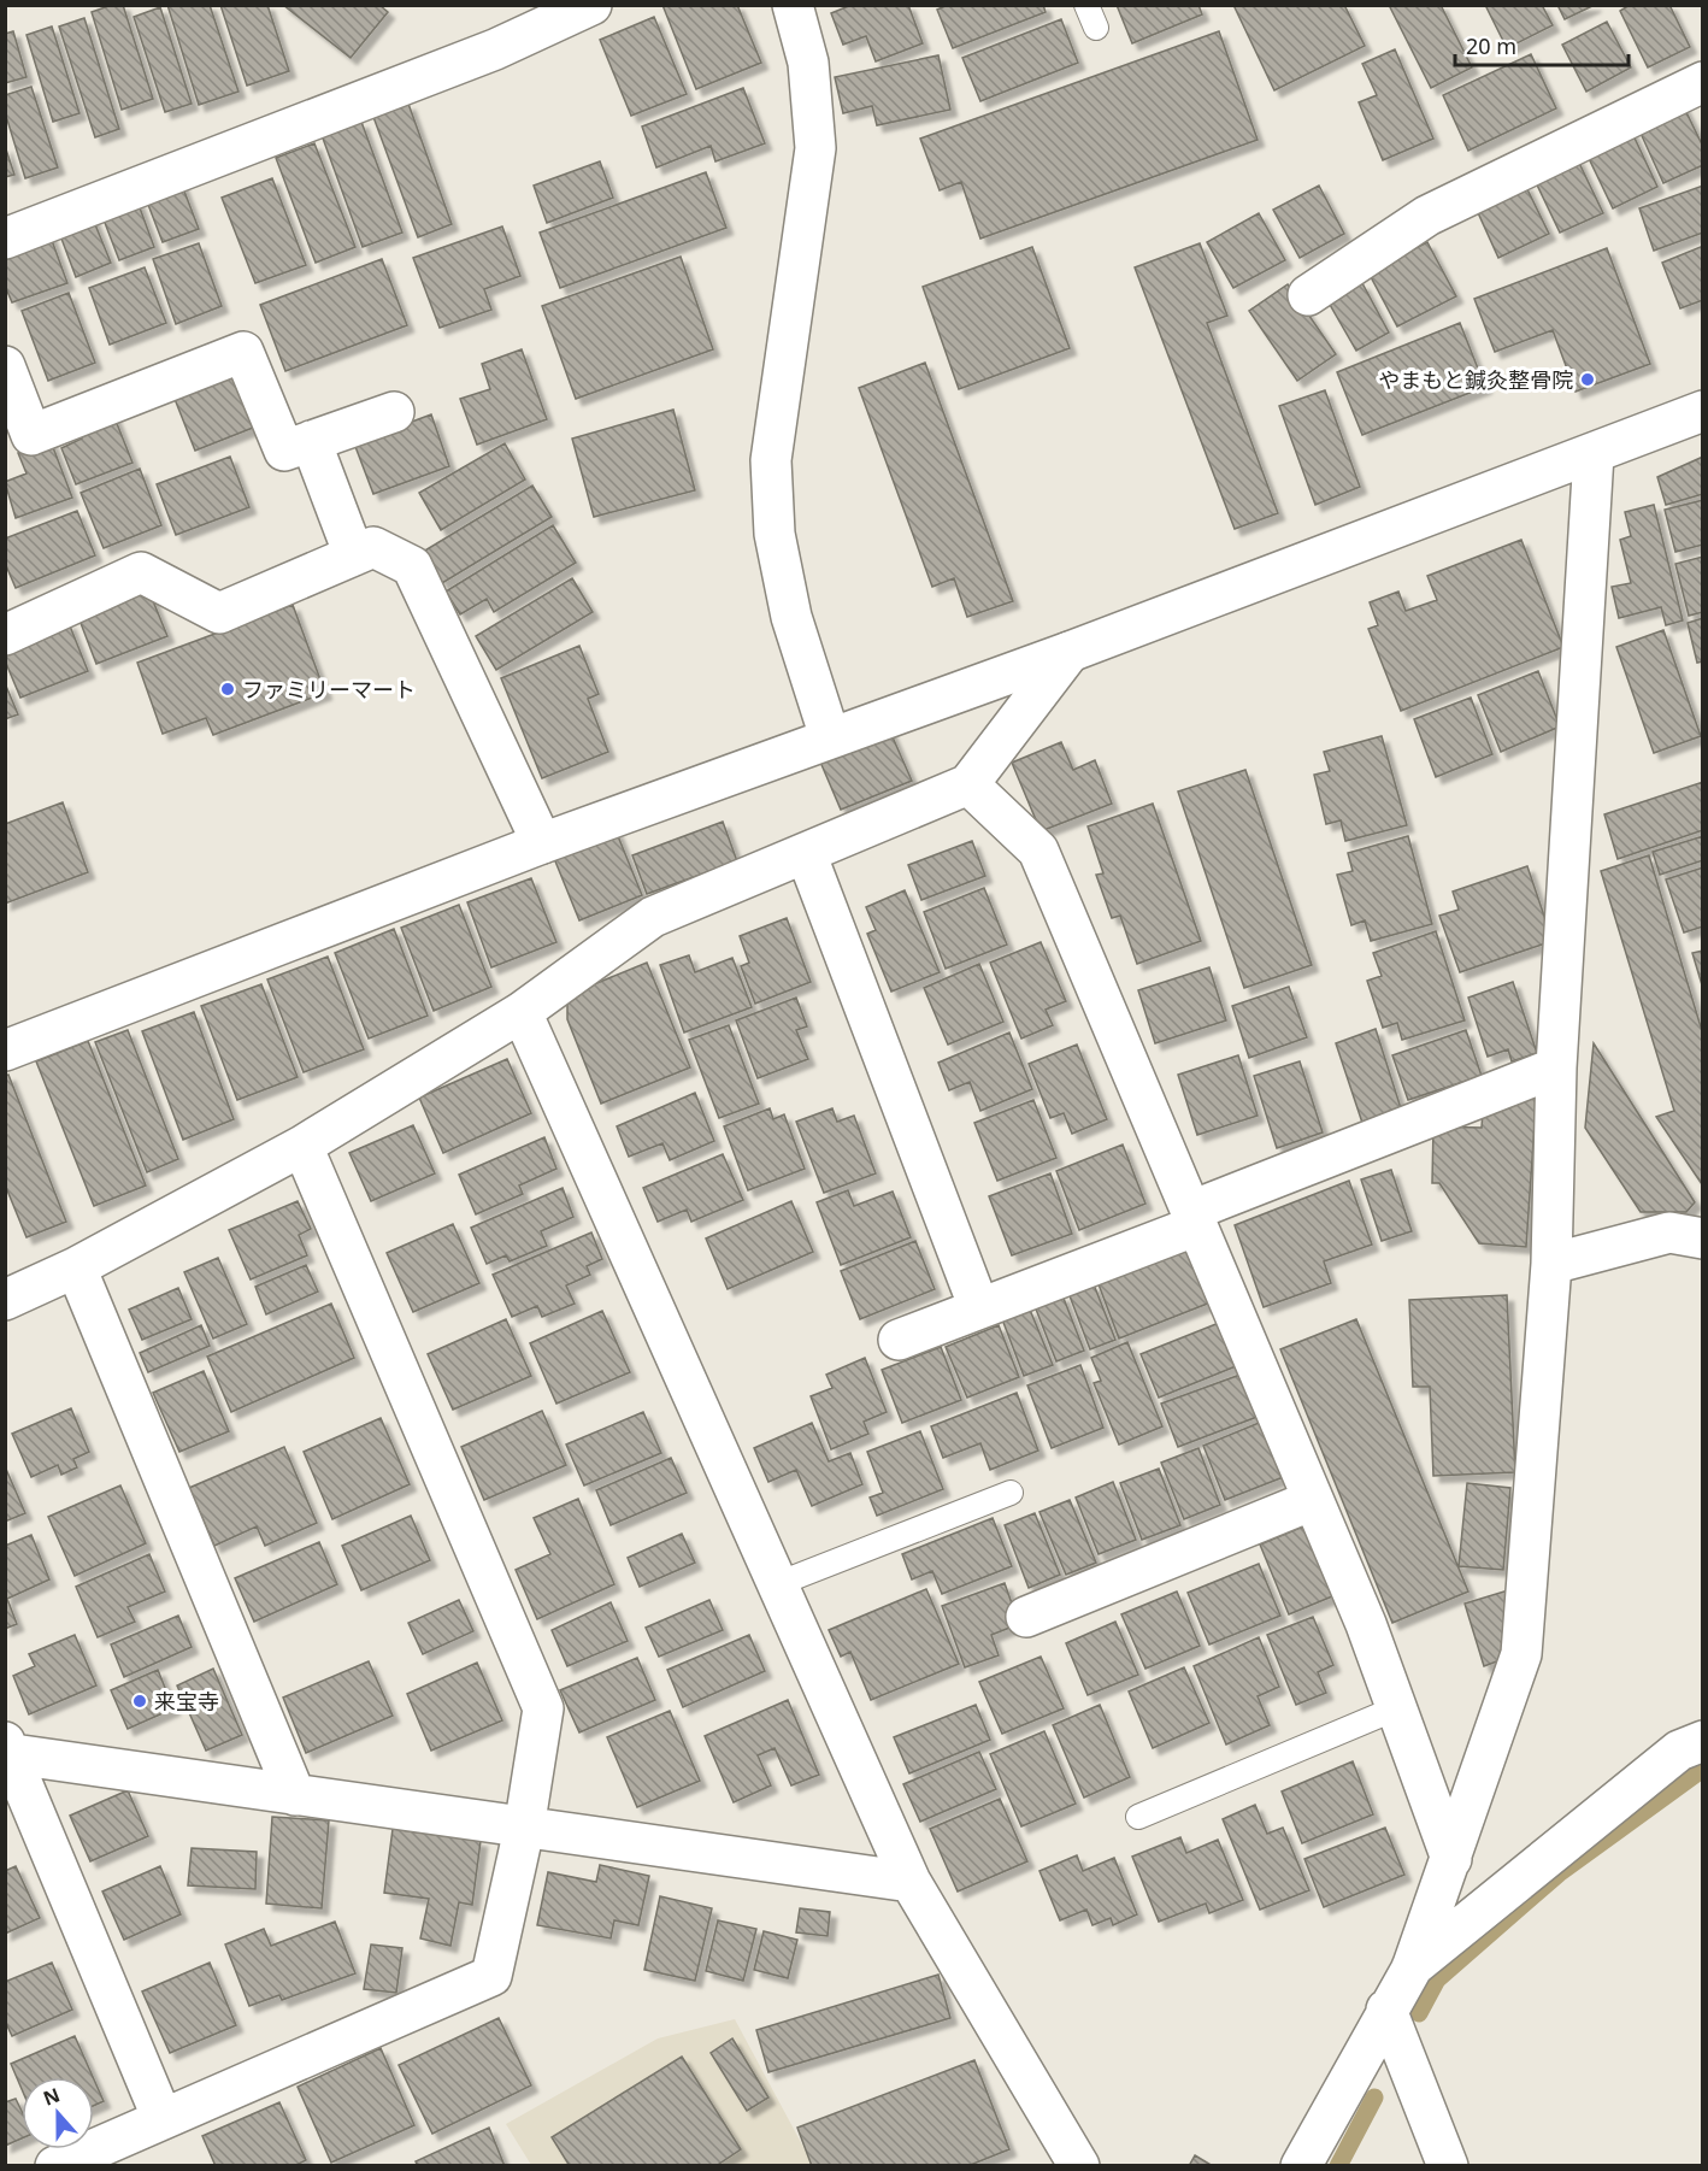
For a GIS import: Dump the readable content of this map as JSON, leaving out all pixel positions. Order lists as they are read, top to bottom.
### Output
{
  "places": ["やまもと鍼灸整骨院", "ファミリーマート", "来宝寺"],
  "scale_bar": "20 m",
  "north": "top"
}
